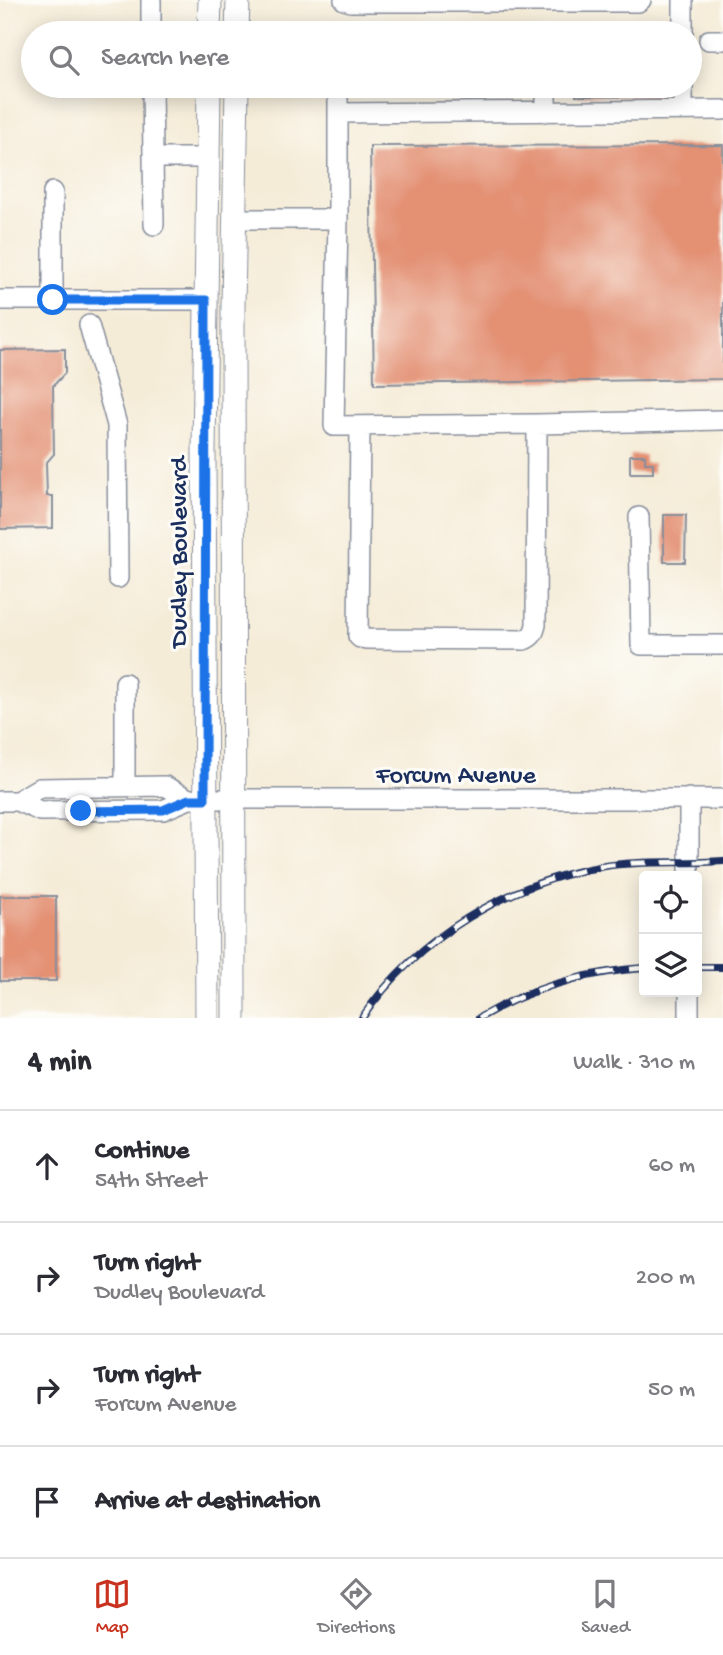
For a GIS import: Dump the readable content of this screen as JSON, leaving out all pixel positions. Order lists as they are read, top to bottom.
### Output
{
  "streets": {
    "main road": ["Dudley Boulevard"],
    "street": ["Forcum Avenue"]
  },
  "crossings": [
    ["Dudley Boulevard", "Forcum Avenue"]
  ],
  "page": {
    "search": "Search here",
    "heading": ["4 min", "Walk · 310 m"],
    "list": [
      ["Continue", "54th Street", "60 m"],
      ["Turn right", "Dudley Boulevard", "200 m"],
      ["Turn right", "Forcum Avenue", "50 m"],
      "Arrive at destination"
    ],
    "nav": ["Map", "Directions", "Saved"]
  }
}
